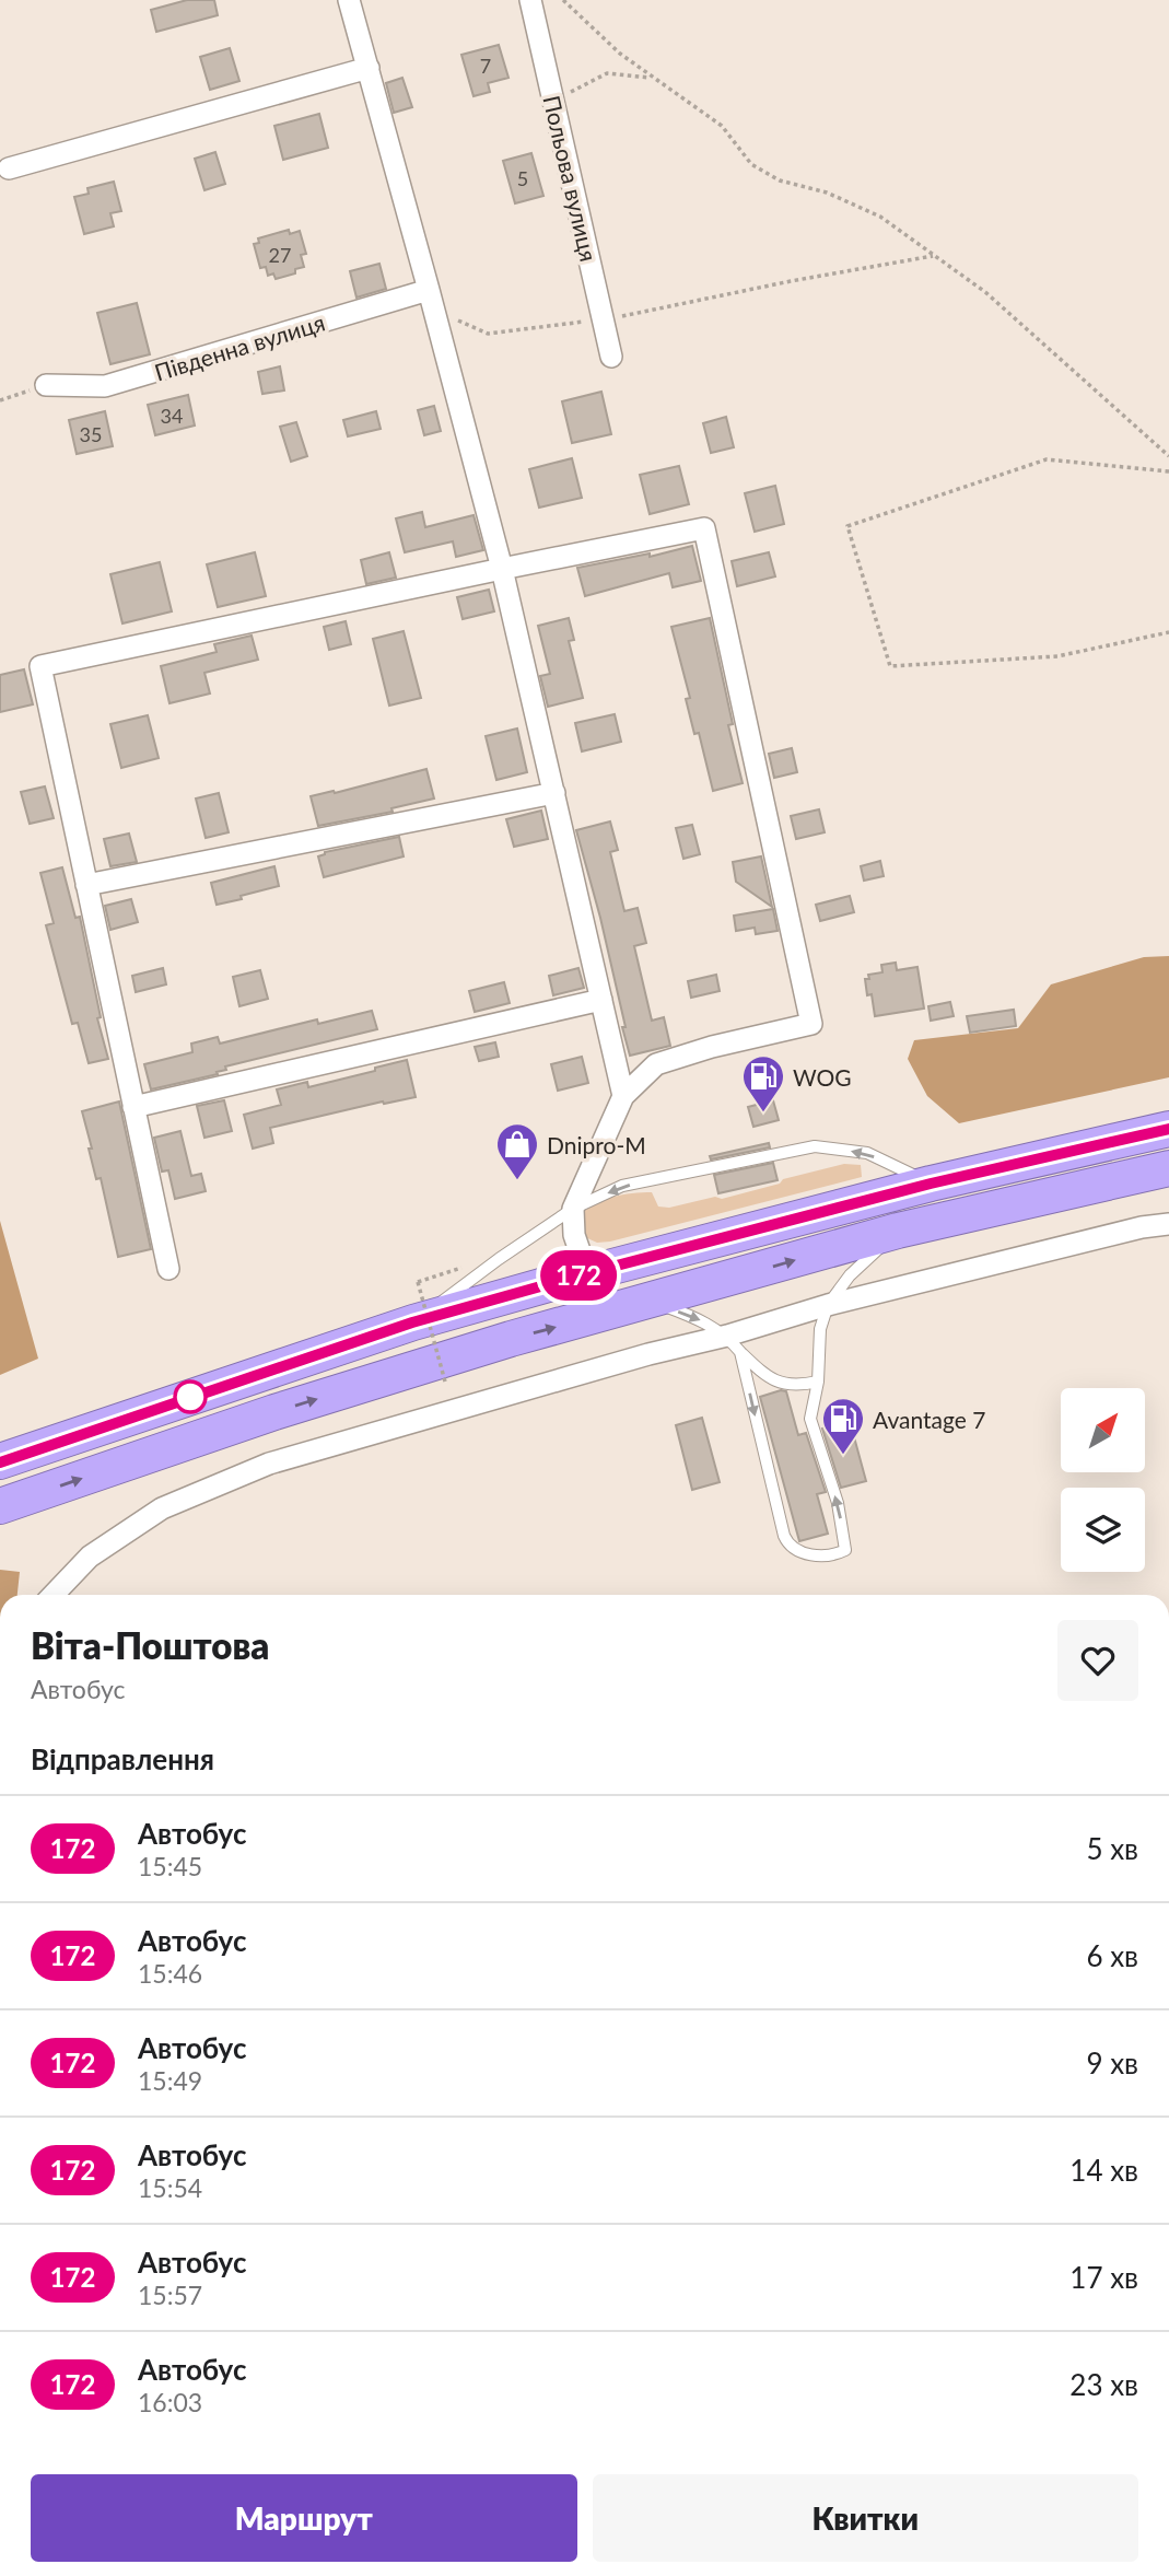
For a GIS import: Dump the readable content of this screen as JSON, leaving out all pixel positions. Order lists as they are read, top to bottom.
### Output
{
  "streets": {
    "street": ["Польова вулиця", "Південна вулиця"]
  },
  "places": {
    "fuel station": ["WOG", "Avantage 7"],
    "shop": ["Dnipro-M"]
  },
  "lines": ["bus line 172"],
  "house_numbers": [
    "7",
    "5",
    "27",
    "34",
    "35"
  ],
  "north": "top right",
  "page": {
    "on_map": "172",
    "heading": [
      ["Віта-Поштова", "Автобус"],
      "Відправлення"
    ],
    "list": [
      {
        "mark": "172",
        "name": "Автобус",
        "note": "15:45",
        "value": "5 хв"
      },
      {
        "mark": "172",
        "name": "Автобус",
        "note": "15:46",
        "value": "6 хв"
      },
      {
        "mark": "172",
        "name": "Автобус",
        "note": "15:49",
        "value": "9 хв"
      },
      {
        "mark": "172",
        "name": "Автобус",
        "note": "15:54",
        "value": "14 хв"
      },
      {
        "mark": "172",
        "name": "Автобус",
        "note": "15:57",
        "value": "17 хв"
      },
      {
        "mark": "172",
        "name": "Автобус",
        "note": "16:03",
        "value": "23 хв"
      }
    ],
    "buttons": ["Маршрут", "Квитки"]
  }
}
